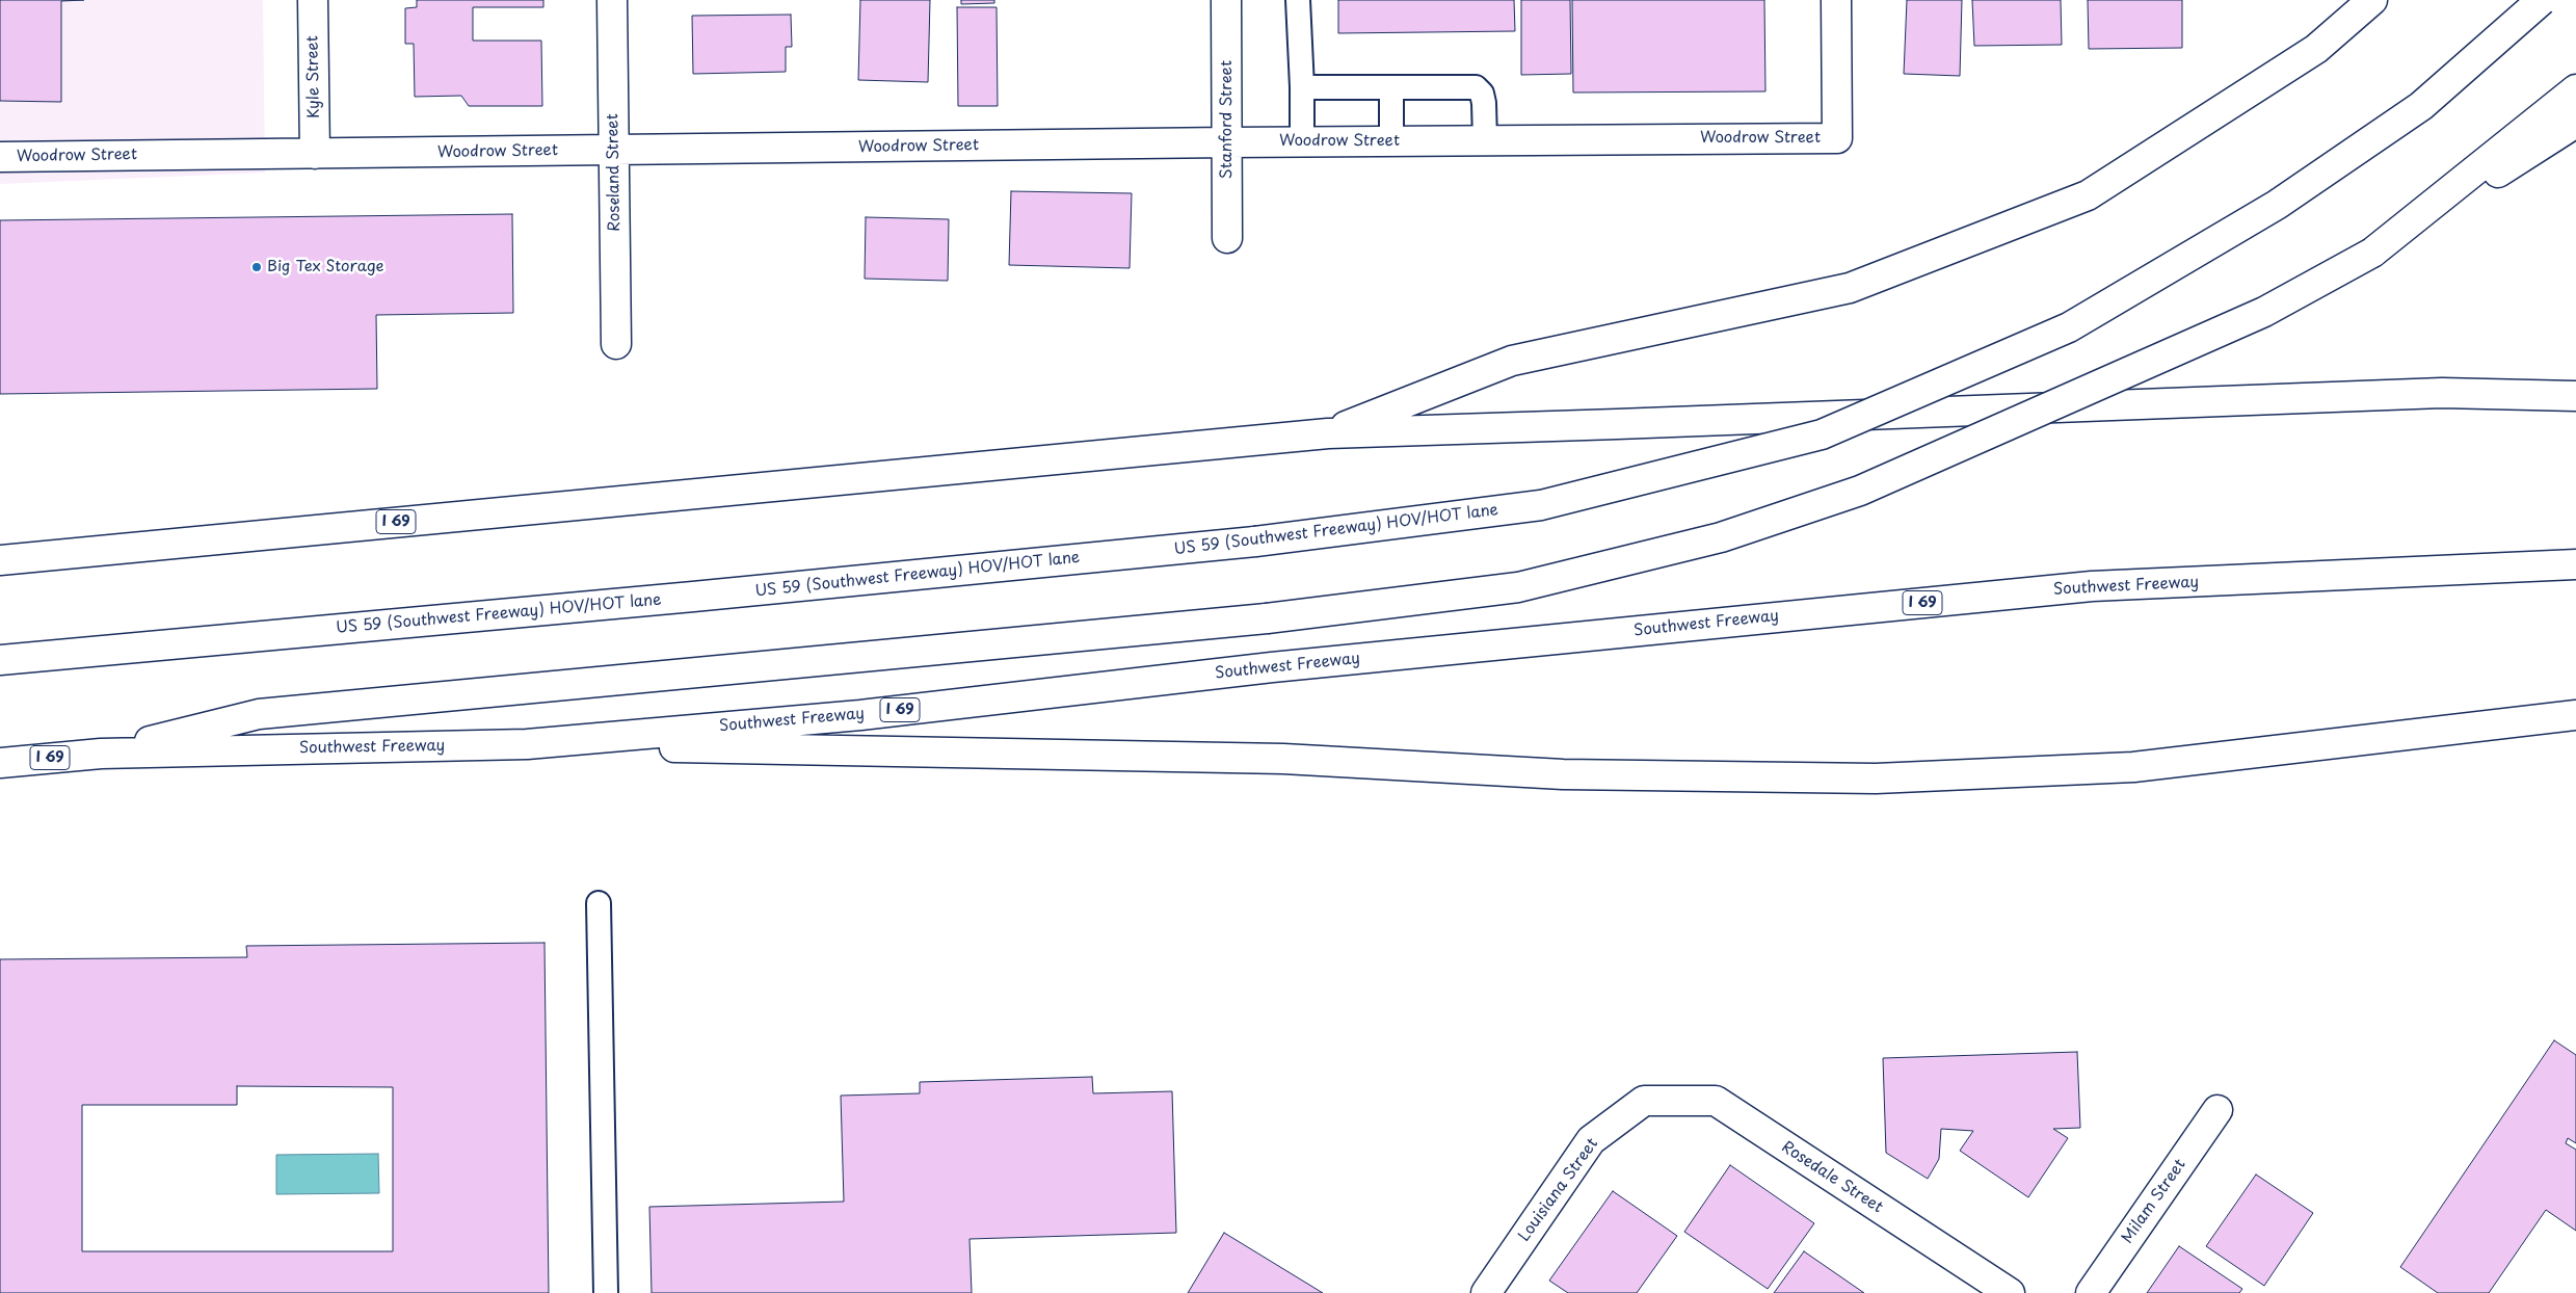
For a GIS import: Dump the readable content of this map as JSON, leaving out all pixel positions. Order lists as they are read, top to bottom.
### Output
{
  "streets": {
    "main road": [
      "Kyle Street",
      "Stanford Street",
      "Woodrow Street",
      "Roseland Street",
      "I 69",
      "US 59 (Southwest Freeway) HOV/HOT lane",
      "Southwest Freeway",
      "Rosedale Street",
      "Louisiana Street",
      "Milam Street"
    ]
  },
  "crossings": [
    ["Kyle Street", "Woodrow Street"],
    ["Stanford Street", "Woodrow Street"],
    ["Woodrow Street", "Roseland Street"],
    ["Rosedale Street", "Louisiana Street"]
  ],
  "places": ["Big Tex Storage"]
}
